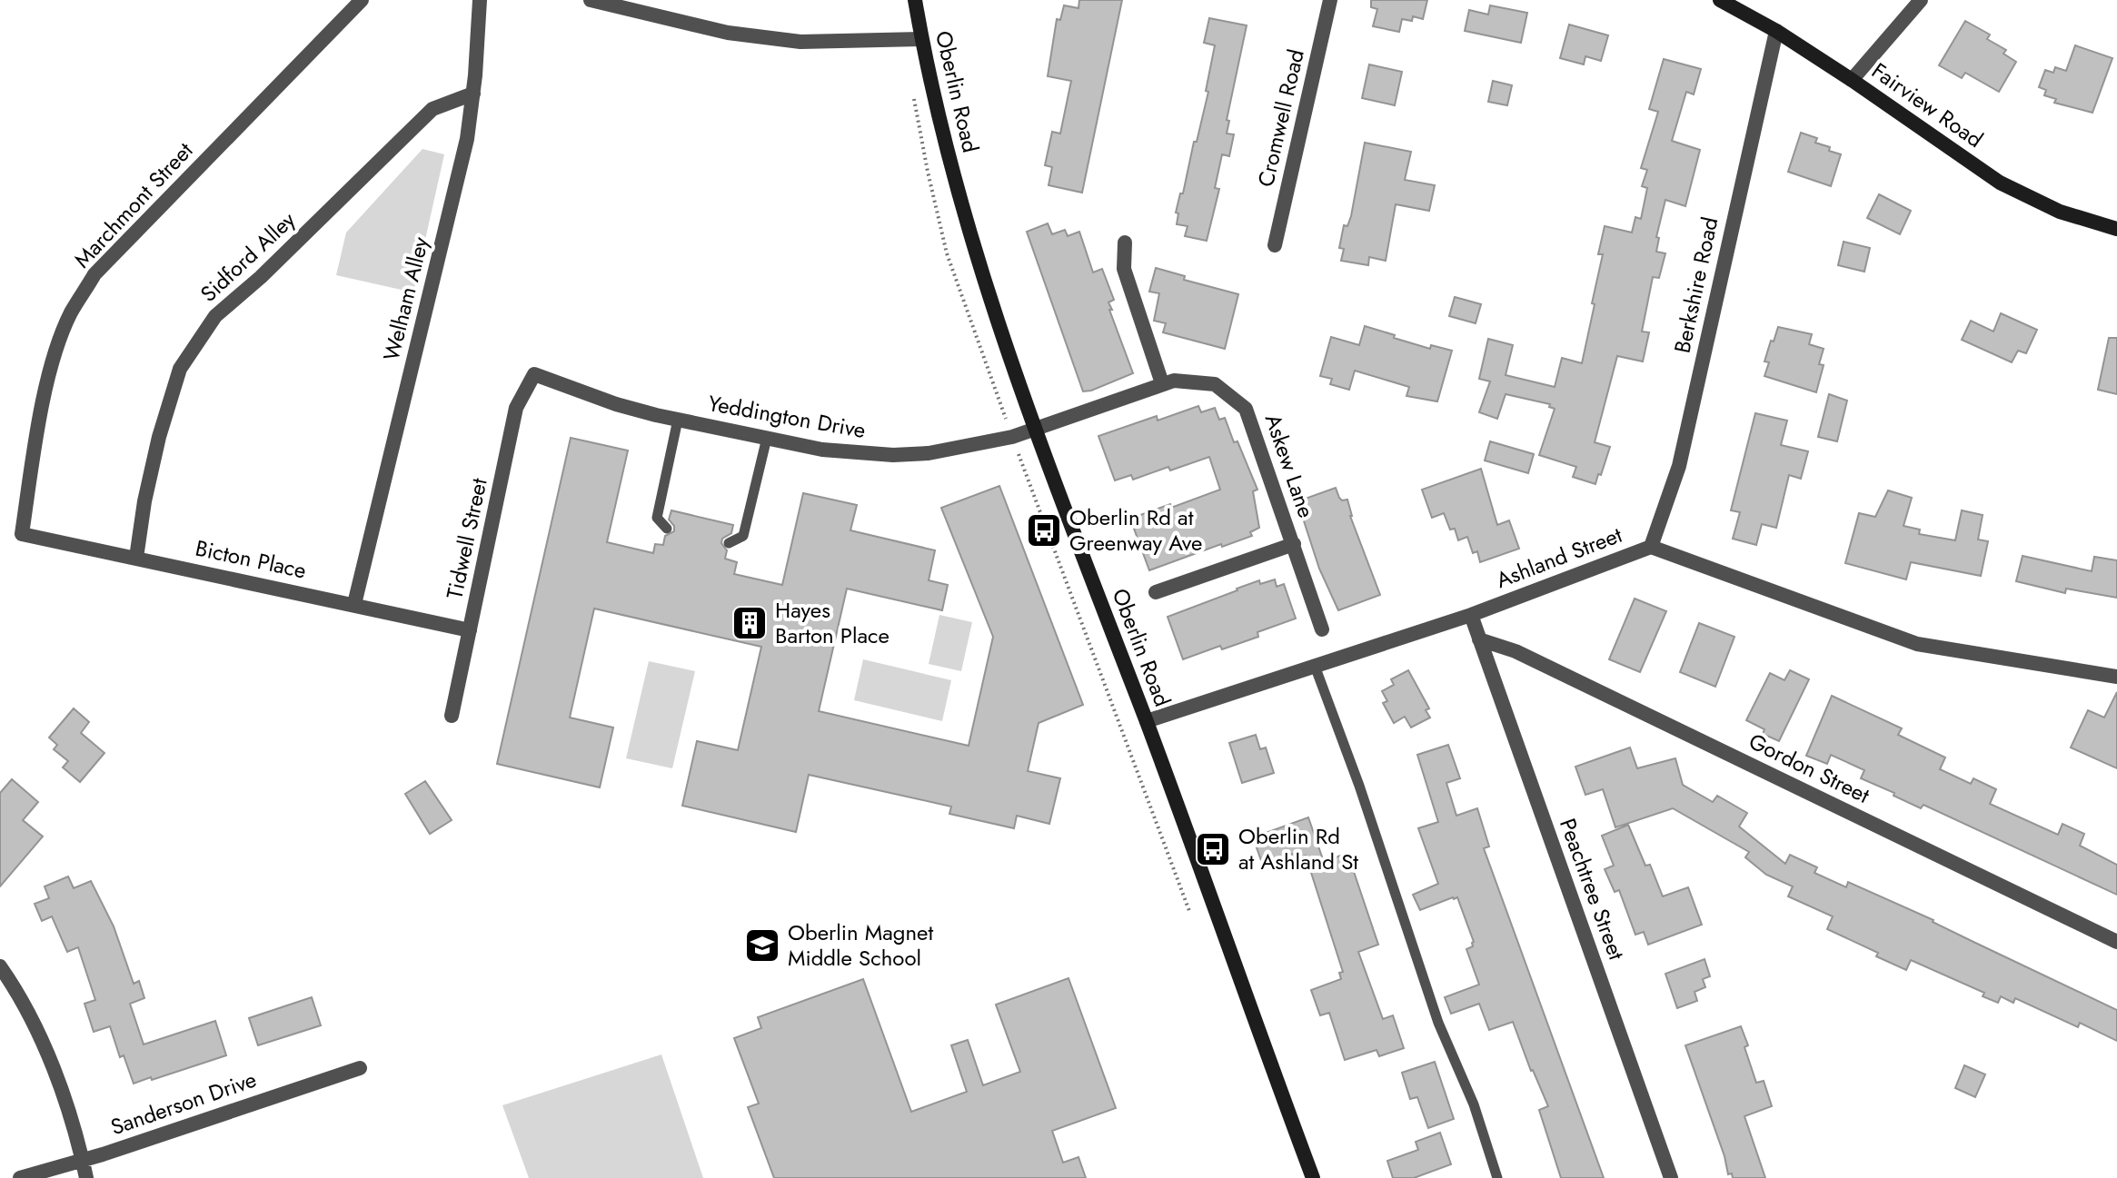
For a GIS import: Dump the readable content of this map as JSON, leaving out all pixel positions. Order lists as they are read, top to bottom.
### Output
{
  "streets": {
    "main road": ["Oberlin Road", "Fairview Road"],
    "street": [
      "Cromwell Road",
      "Marchmont Street",
      "Sidford Alley",
      "Berkshire Road",
      "Welham Alley",
      "Yeddington Drive",
      "Askew Lane",
      "Tidwell Street",
      "Ashland Street",
      "Bicton Place",
      "Gordon Street",
      "Peachtree Street",
      "Sanderson Drive"
    ]
  },
  "crossings": [
    ["Oberlin Road", "Yeddington Drive"],
    ["Oberlin Road", "Askew Lane"],
    ["Oberlin Road", "Ashland Street"],
    ["Fairview Road", "Berkshire Road"],
    ["Marchmont Street", "Bicton Place"],
    ["Sidford Alley", "Welham Alley"],
    ["Sidford Alley", "Bicton Place"],
    ["Berkshire Road", "Ashland Street"],
    ["Welham Alley", "Bicton Place"],
    ["Yeddington Drive", "Askew Lane"],
    ["Yeddington Drive", "Tidwell Street"],
    ["Tidwell Street", "Bicton Place"],
    ["Ashland Street", "Peachtree Street"],
    ["Gordon Street", "Peachtree Street"]
  ],
  "places": {
    "bus stop": ["Oberlin Rd at Greenway Ave", "Oberlin Rd at Ashland St"],
    "building": ["Hayes Barton Place"],
    "school or university": ["Oberlin Magnet Middle School"]
  }
}
